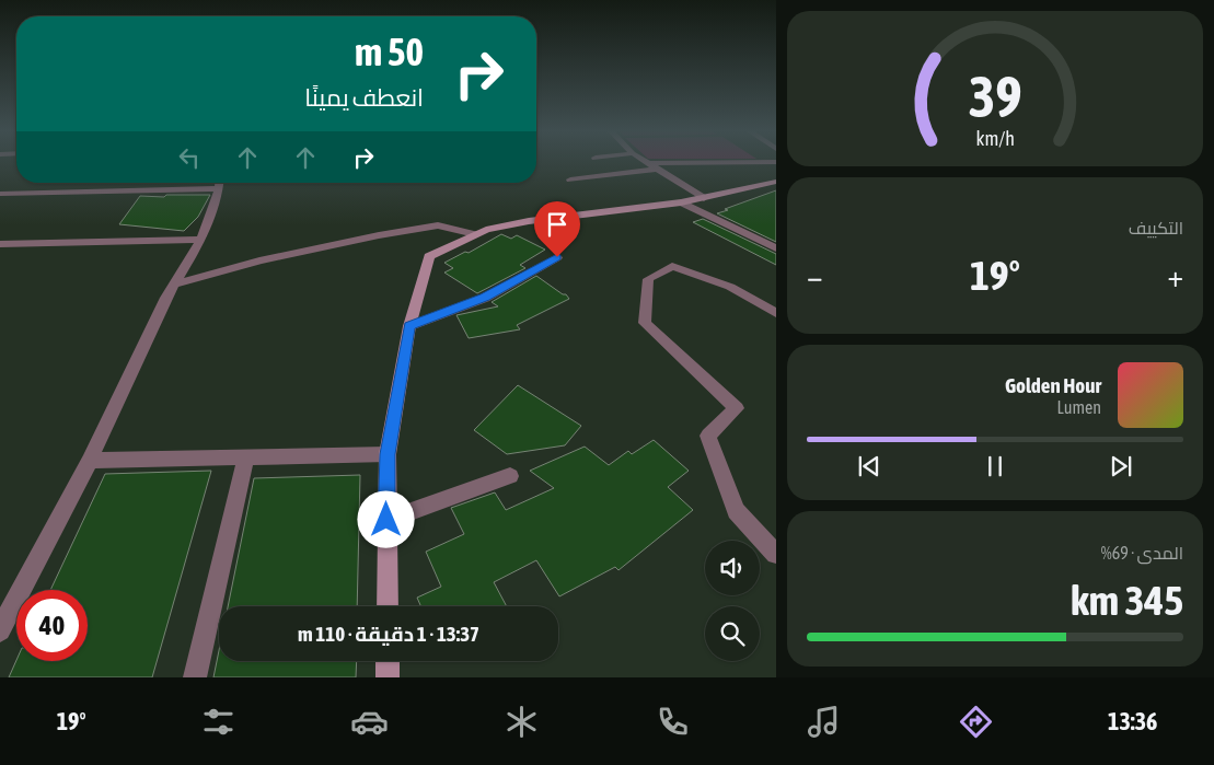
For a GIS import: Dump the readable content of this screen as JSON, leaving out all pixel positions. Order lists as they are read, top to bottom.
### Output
{
  "page": {
    "turn": ["50 m", "انعطف يمينًا"],
    "tile": [
      "التكييف",
      ["المدى · 69%", "345 km"]
    ],
    "heat": ["−", "19°", "+"],
    "song": ["Golden Hour", "Lumen"],
    "limit": "40",
    "trip": "13:37 · 1 دقيقة · 110 m",
    "tabs": ["13:36", "19°"],
    "gauge": ["39", "km/h"]
  }
}
